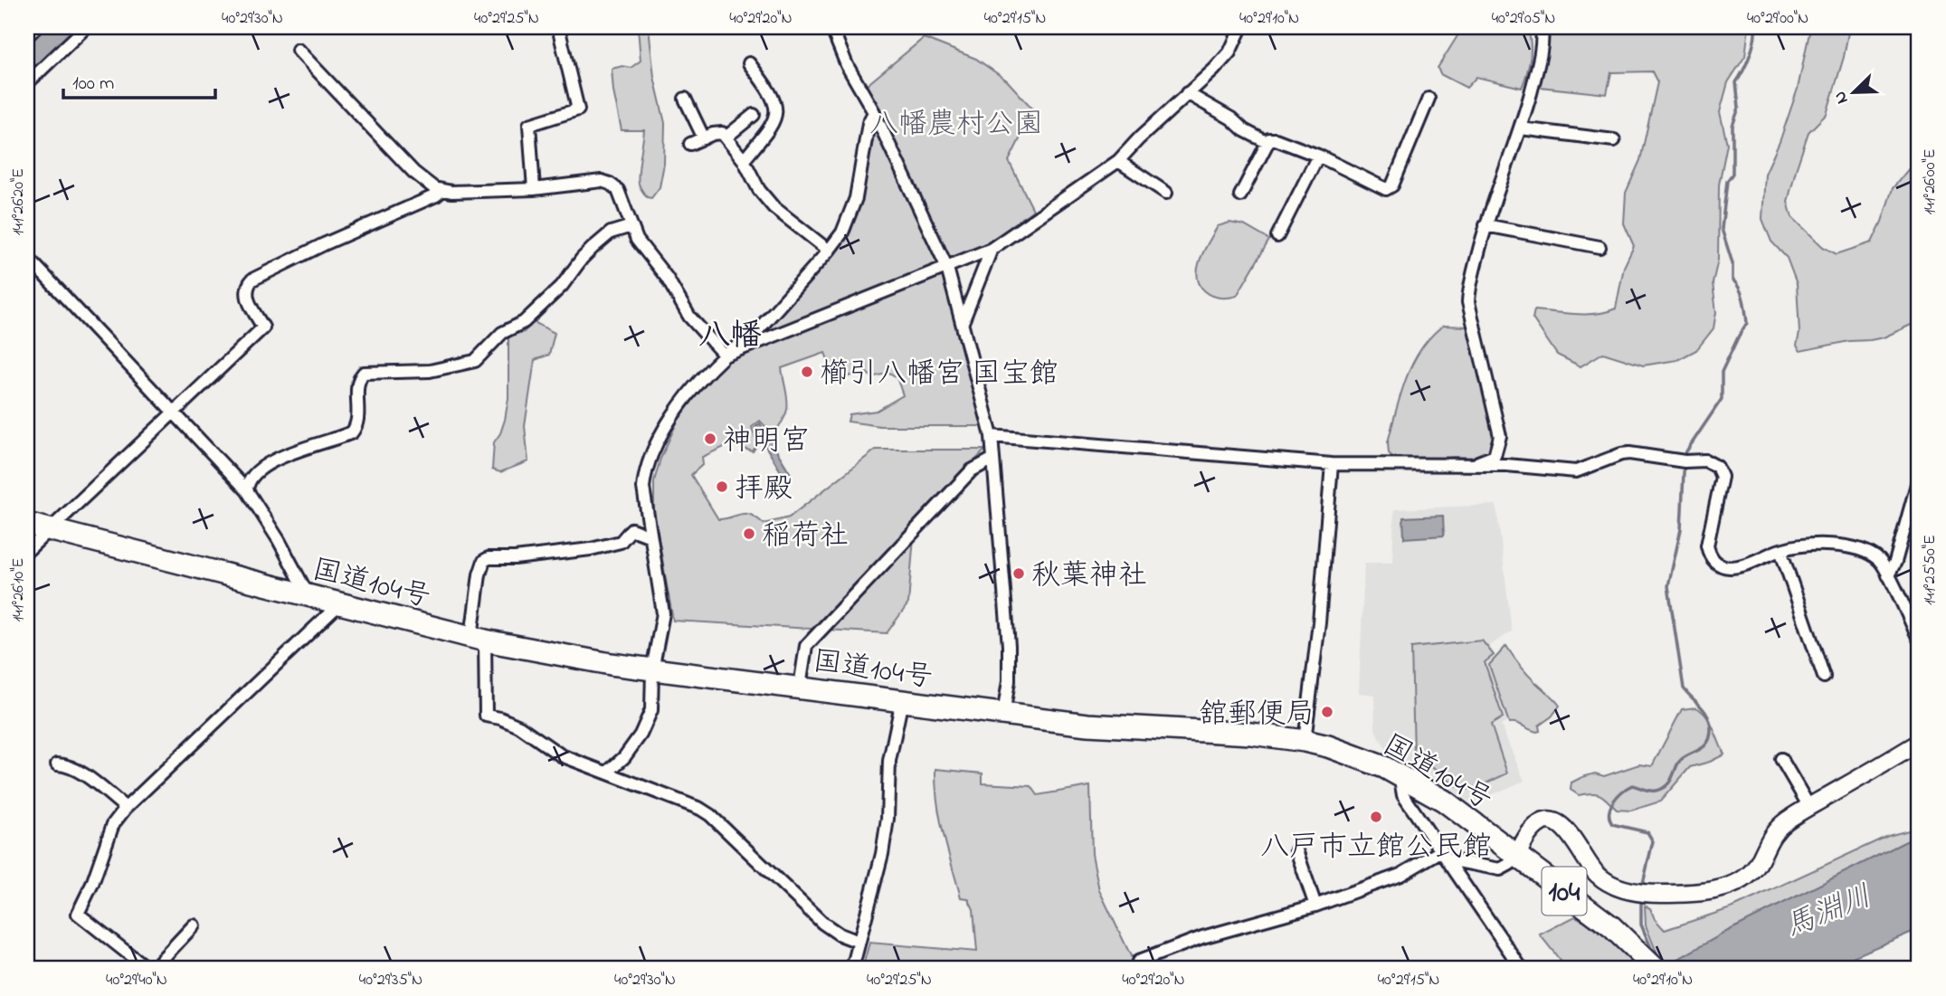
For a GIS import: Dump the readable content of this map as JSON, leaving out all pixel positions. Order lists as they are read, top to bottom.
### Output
{
  "streets": {
    "highway": ["国道104号", "104"]
  },
  "districts": ["八幡"],
  "water": ["馬淵川"],
  "parks": ["八幡農村公園"],
  "places": [
    "櫛引八幡宮 国宝館",
    "神明宮",
    "拝殿",
    "稲荷社",
    "秋葉神社",
    "舘郵便局",
    "八戸市立館公民館"
  ],
  "scale_bar": "100 m",
  "north": "bottom left",
  "coordinates": [
    "40°29'30\"N",
    "40°29'25\"N",
    "40°29'20\"N",
    "40°29'15\"N",
    "40°29'10\"N",
    "40°29'05\"N",
    "40°29'00\"N",
    "141°26'00\"E",
    "141°26'20\"E",
    "141°25'50\"E",
    "141°26'10\"E",
    "40°29'40\"N",
    "40°29'35\"N"
  ]
}
